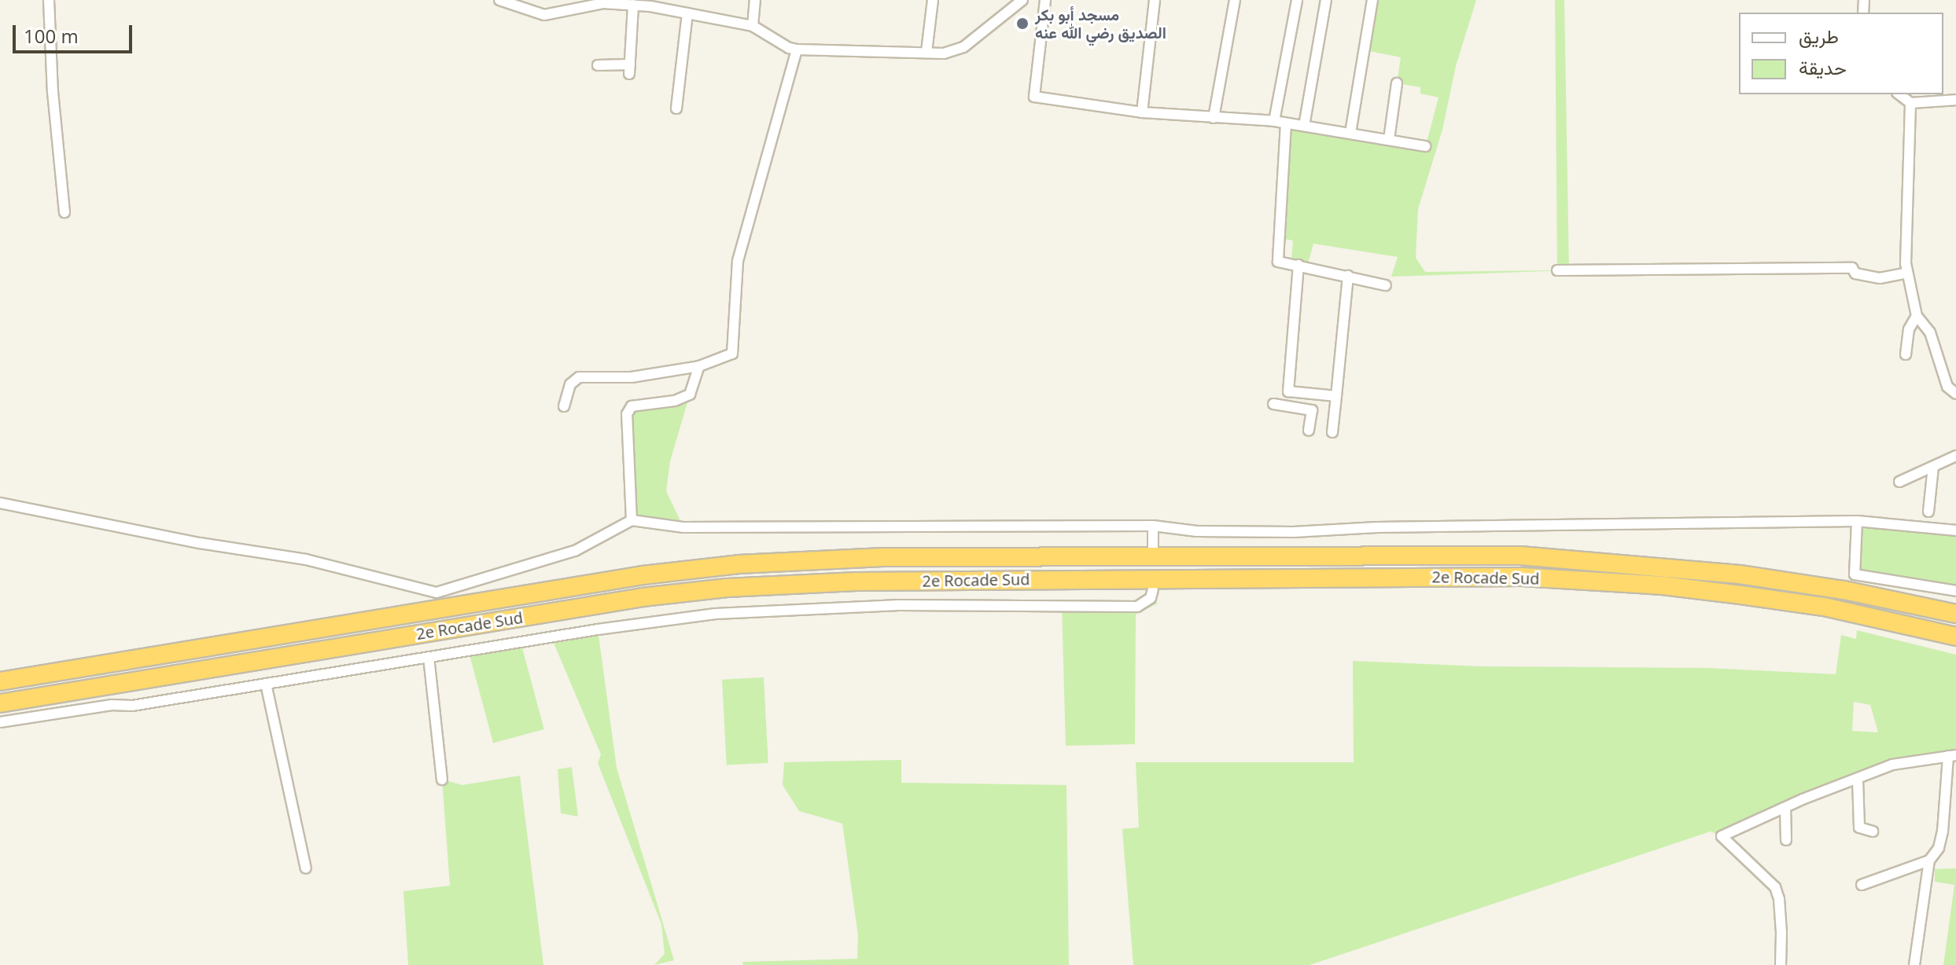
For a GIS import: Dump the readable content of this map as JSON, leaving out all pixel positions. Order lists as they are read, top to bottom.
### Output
{
  "streets": {
    "highway": ["2e Rocade Sud"]
  },
  "places": ["مسجد أبو بكر الصديق رضي الله عنه"],
  "legend": ["طريق", "حديقة"],
  "scale_bar": "100 m"
}
